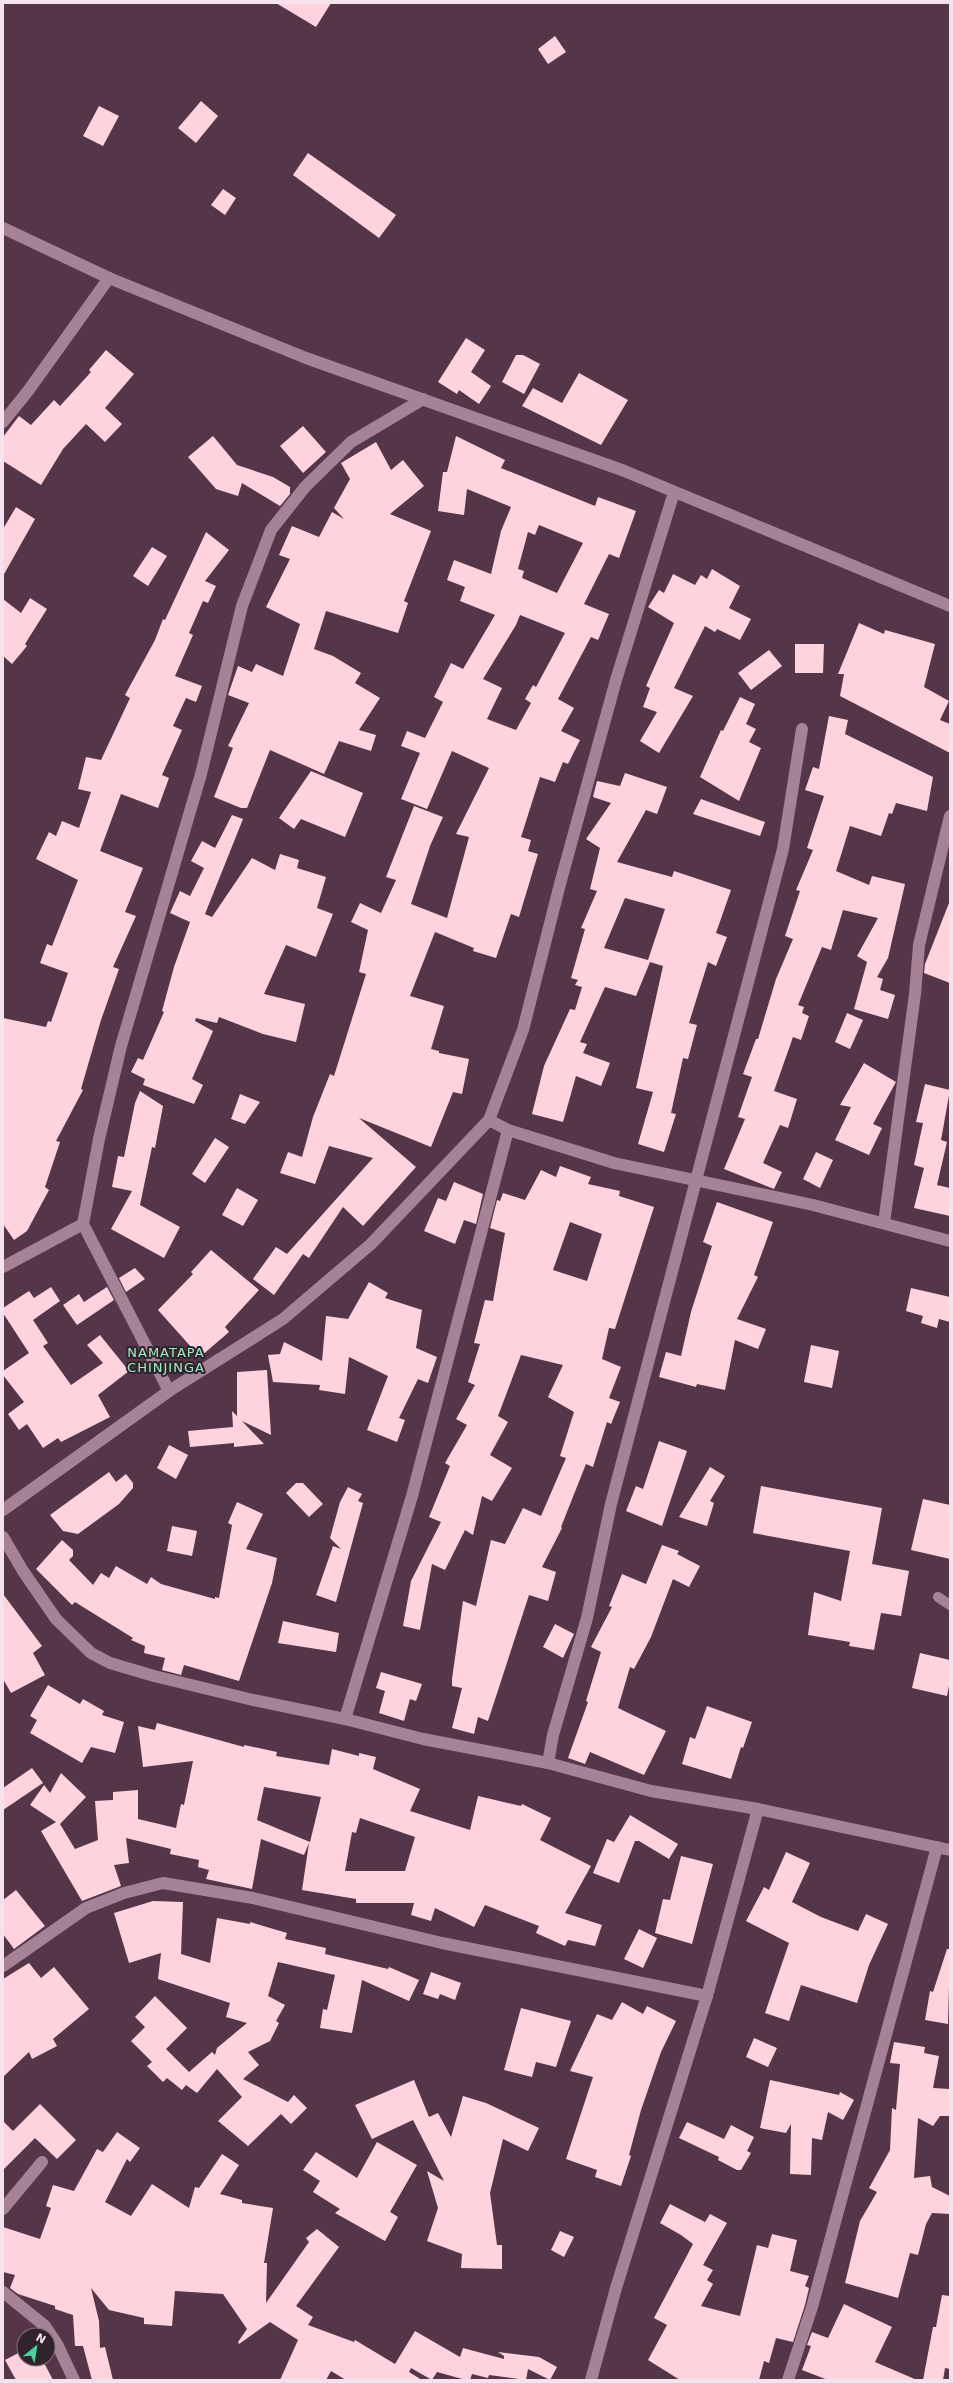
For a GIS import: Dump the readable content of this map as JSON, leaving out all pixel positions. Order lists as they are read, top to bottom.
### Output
{
  "districts": ["NAMATAPA CHINJINGA"],
  "north": "top right"
}
